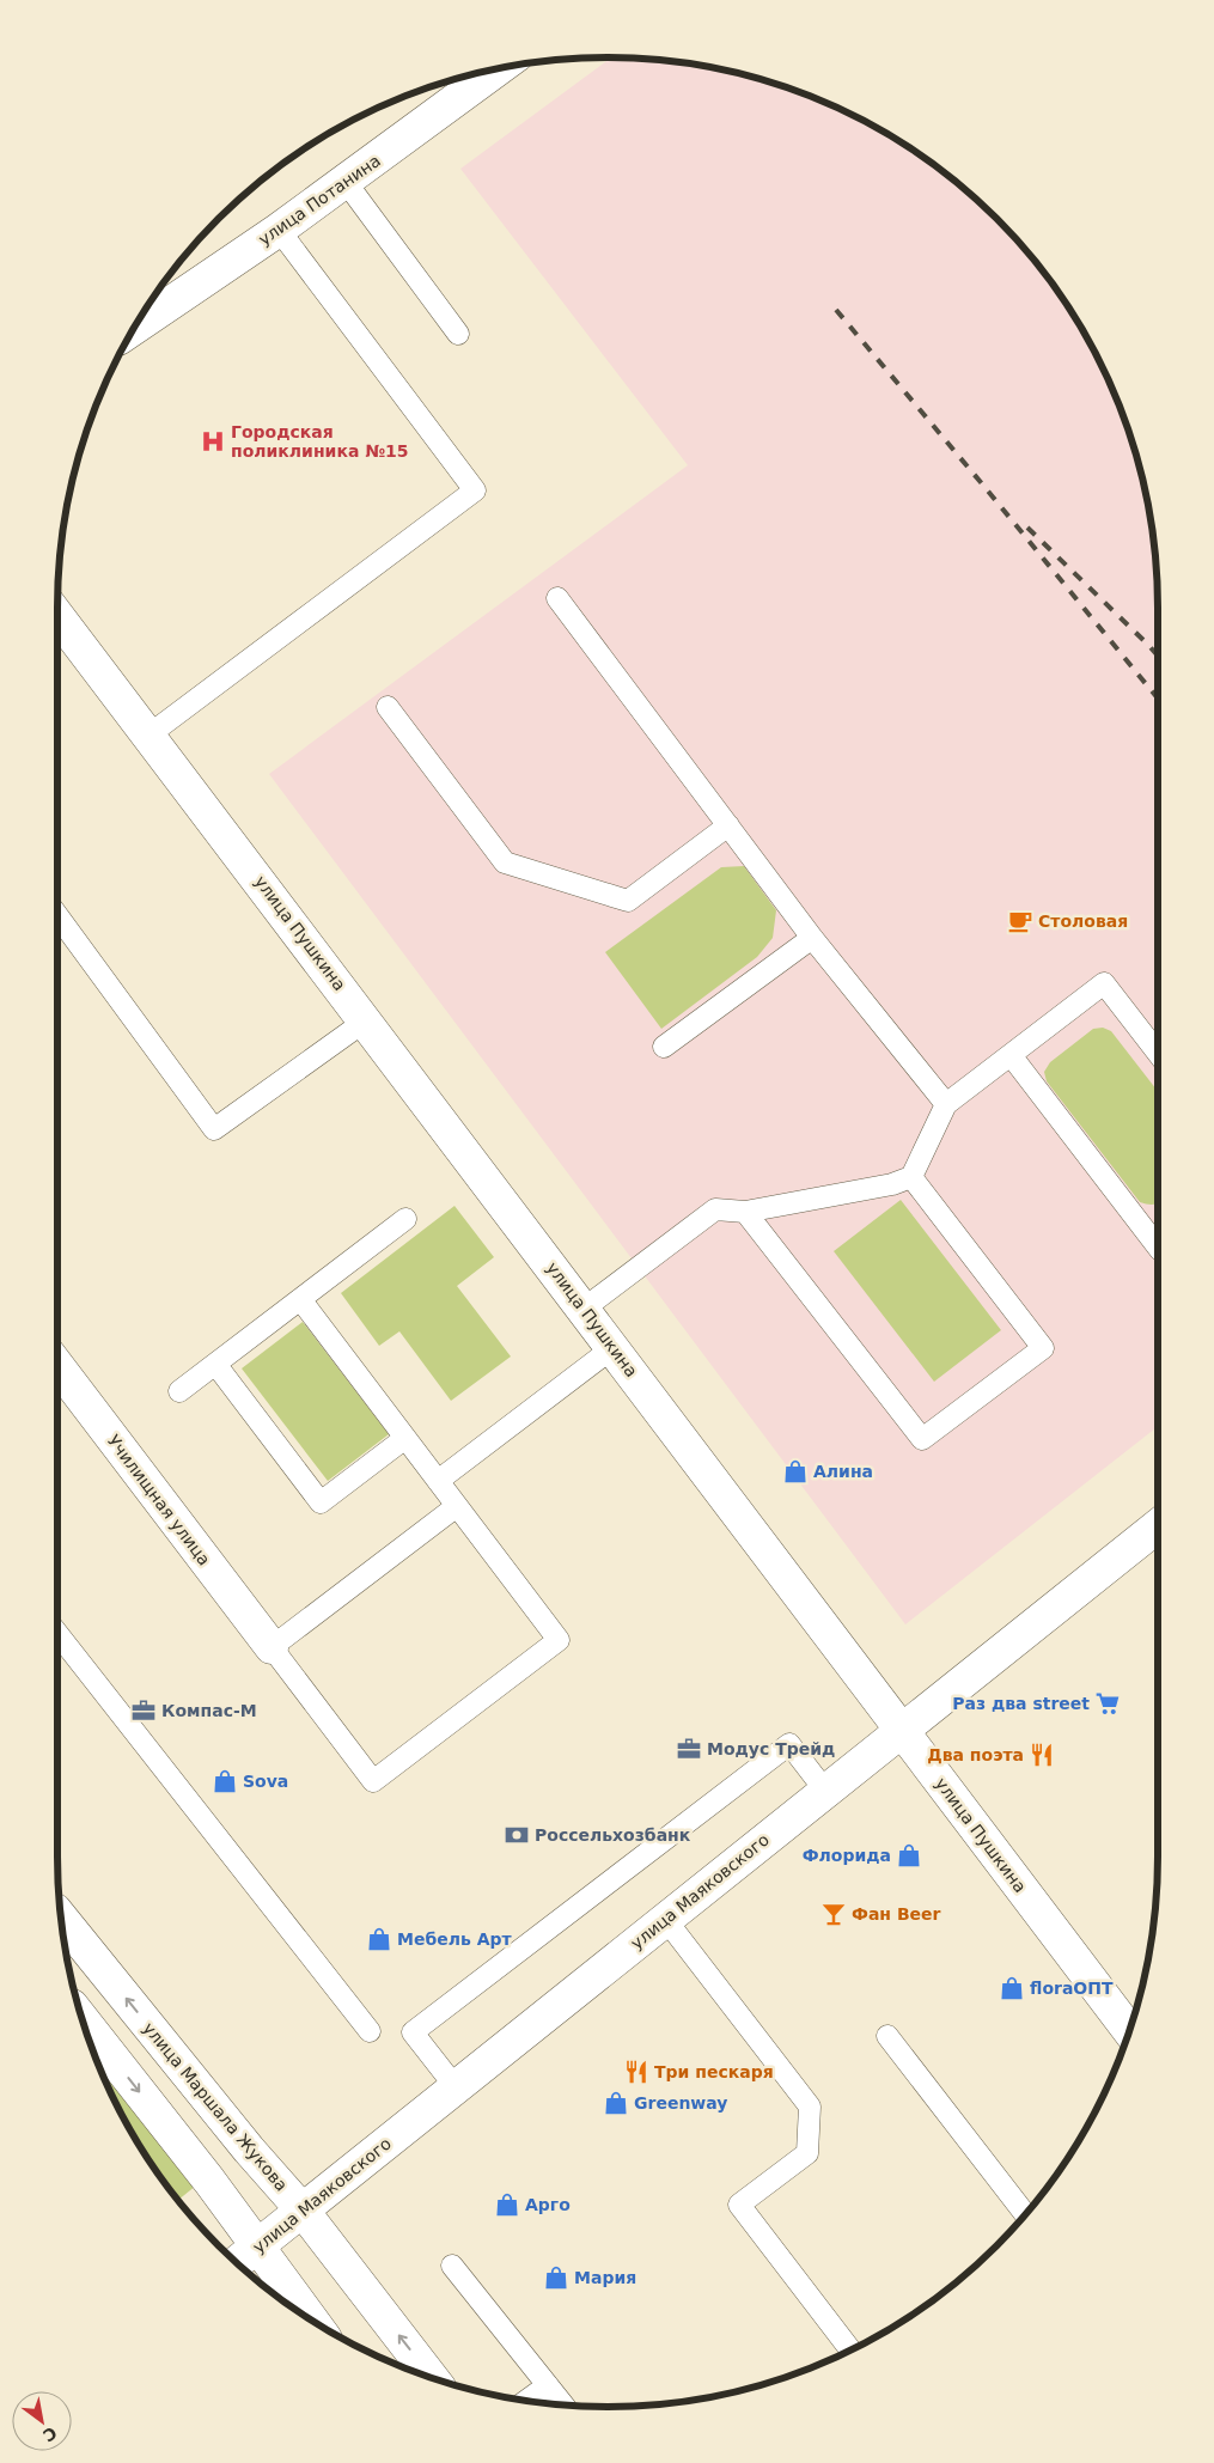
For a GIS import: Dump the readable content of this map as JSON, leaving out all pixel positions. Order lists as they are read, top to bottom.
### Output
{
  "streets": {
    "street": [
      "улица Потанина",
      "улица Пушкина",
      "Училищная улица",
      "улица Маяковского",
      "улица Маршала Жукова"
    ]
  },
  "crossings": [
    ["улица Пушкина", "улица Маяковского"],
    ["улица Маяковского", "улица Маршала Жукова"]
  ],
  "places": {
    "hospital": ["Городская поликлиника №15"],
    "cafe": ["Столовая"],
    "shop": [
      "Алина",
      "Sova",
      "Флорида",
      "Мебель Арт",
      "floraОПТ",
      "Greenway",
      "Арго",
      "Мария"
    ],
    "supermarket": ["Раз два street"],
    "office": ["Компас-М", "Модус Трейд"],
    "restaurant": ["Два поэта", "Три пескаря"],
    "bank": ["Россельхозбанк"],
    "bar": ["Фан Beer"]
  },
  "north": "bottom right"
}
